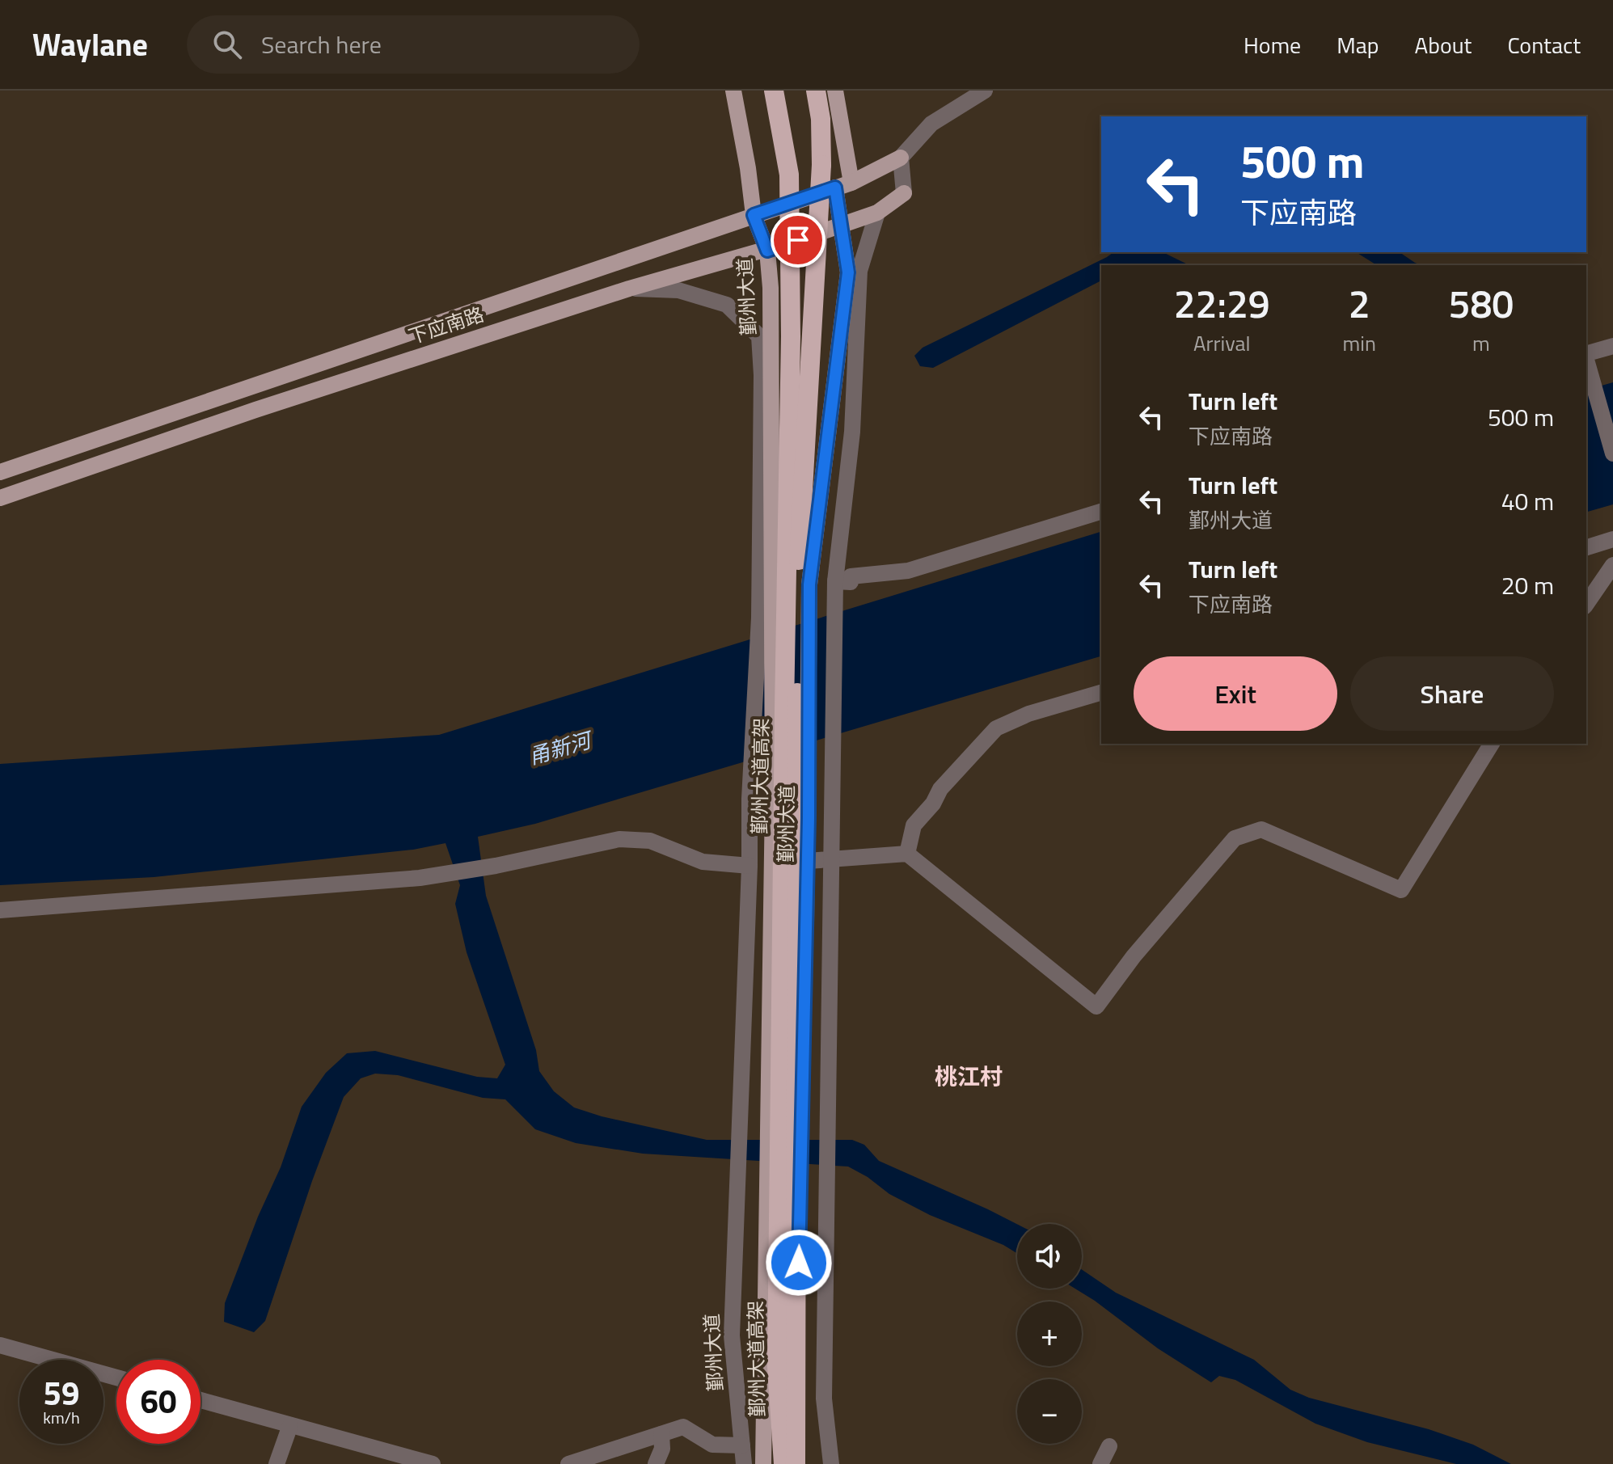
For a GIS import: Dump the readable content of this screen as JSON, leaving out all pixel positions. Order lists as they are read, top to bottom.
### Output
{
  "streets": {
    "highway": ["鄞州大道高架"],
    "main road": ["鄞州大道", "下应南路"]
  },
  "crossings": [
    ["鄞州大道", "下应南路"]
  ],
  "districts": ["桃江村"],
  "water": ["甬新河"],
  "page": {
    "header": "Waylane",
    "search": "Search here",
    "nav": [
      "Home",
      "Map",
      "About",
      "Contact"
    ],
    "turn": ["500 m", "下应南路"],
    "eta": [
      "22:29",
      "Arrival",
      "2",
      "min",
      "580",
      "m"
    ],
    "list": [
      {
        "name": "Turn left",
        "note": "下应南路",
        "value": "500 m"
      },
      {
        "name": "Turn left",
        "note": "鄞州大道",
        "value": "40 m"
      },
      {
        "name": "Turn left",
        "note": "下应南路",
        "value": "20 m"
      }
    ],
    "buttons": ["Exit", "Share"],
    "map_buttons": ["+", "−"],
    "speed": "59 km/h",
    "limit": "60"
  }
}
